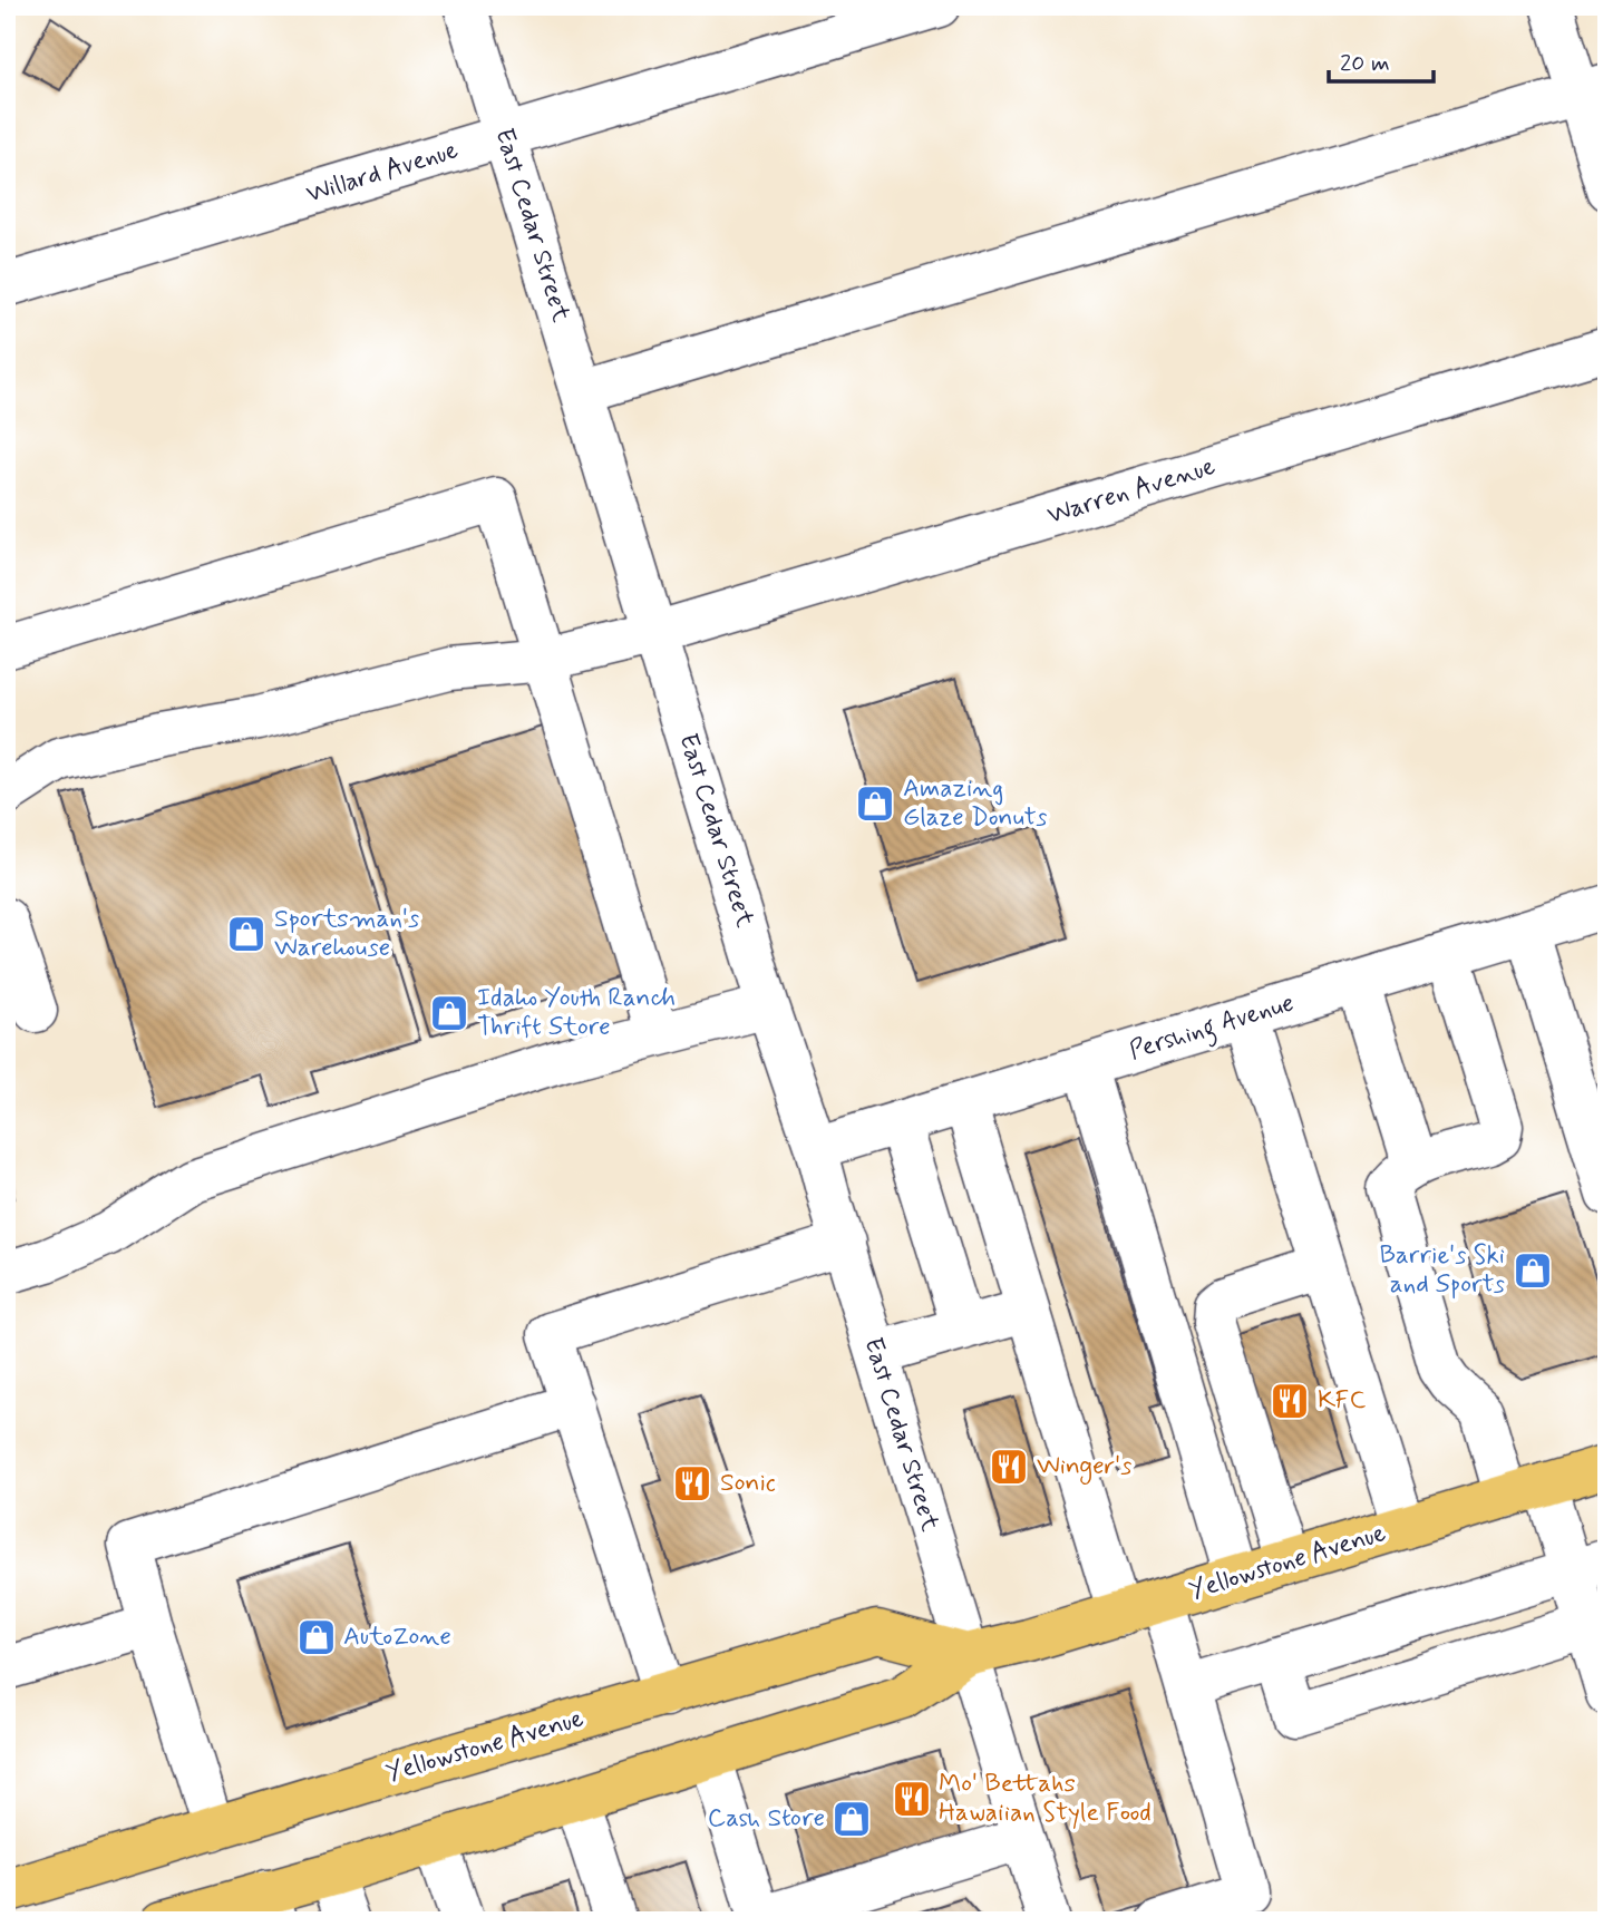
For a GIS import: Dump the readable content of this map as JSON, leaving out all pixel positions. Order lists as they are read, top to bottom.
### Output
{
  "streets": {
    "main road": ["Yellowstone Avenue"],
    "street": [
      "Willard Avenue",
      "East Cedar Street",
      "Warren Avenue",
      "Pershing Avenue"
    ]
  },
  "crossings": [
    ["Willard Avenue", "East Cedar Street"],
    ["East Cedar Street", "Warren Avenue"],
    ["East Cedar Street", "Pershing Avenue"],
    ["East Cedar Street", "Yellowstone Avenue"]
  ],
  "places": {
    "shop": [
      "Amazing Glaze Donuts",
      "Sportsman's Warehouse",
      "Idaho Youth Ranch Thrift Store",
      "Barrie's Ski and Sports",
      "AutoZone",
      "Cash Store"
    ],
    "restaurant": [
      "KFC",
      "Winger's",
      "Sonic",
      "Mo' Bettahs Hawaiian Style Food"
    ]
  },
  "scale_bar": "20 m"
}
